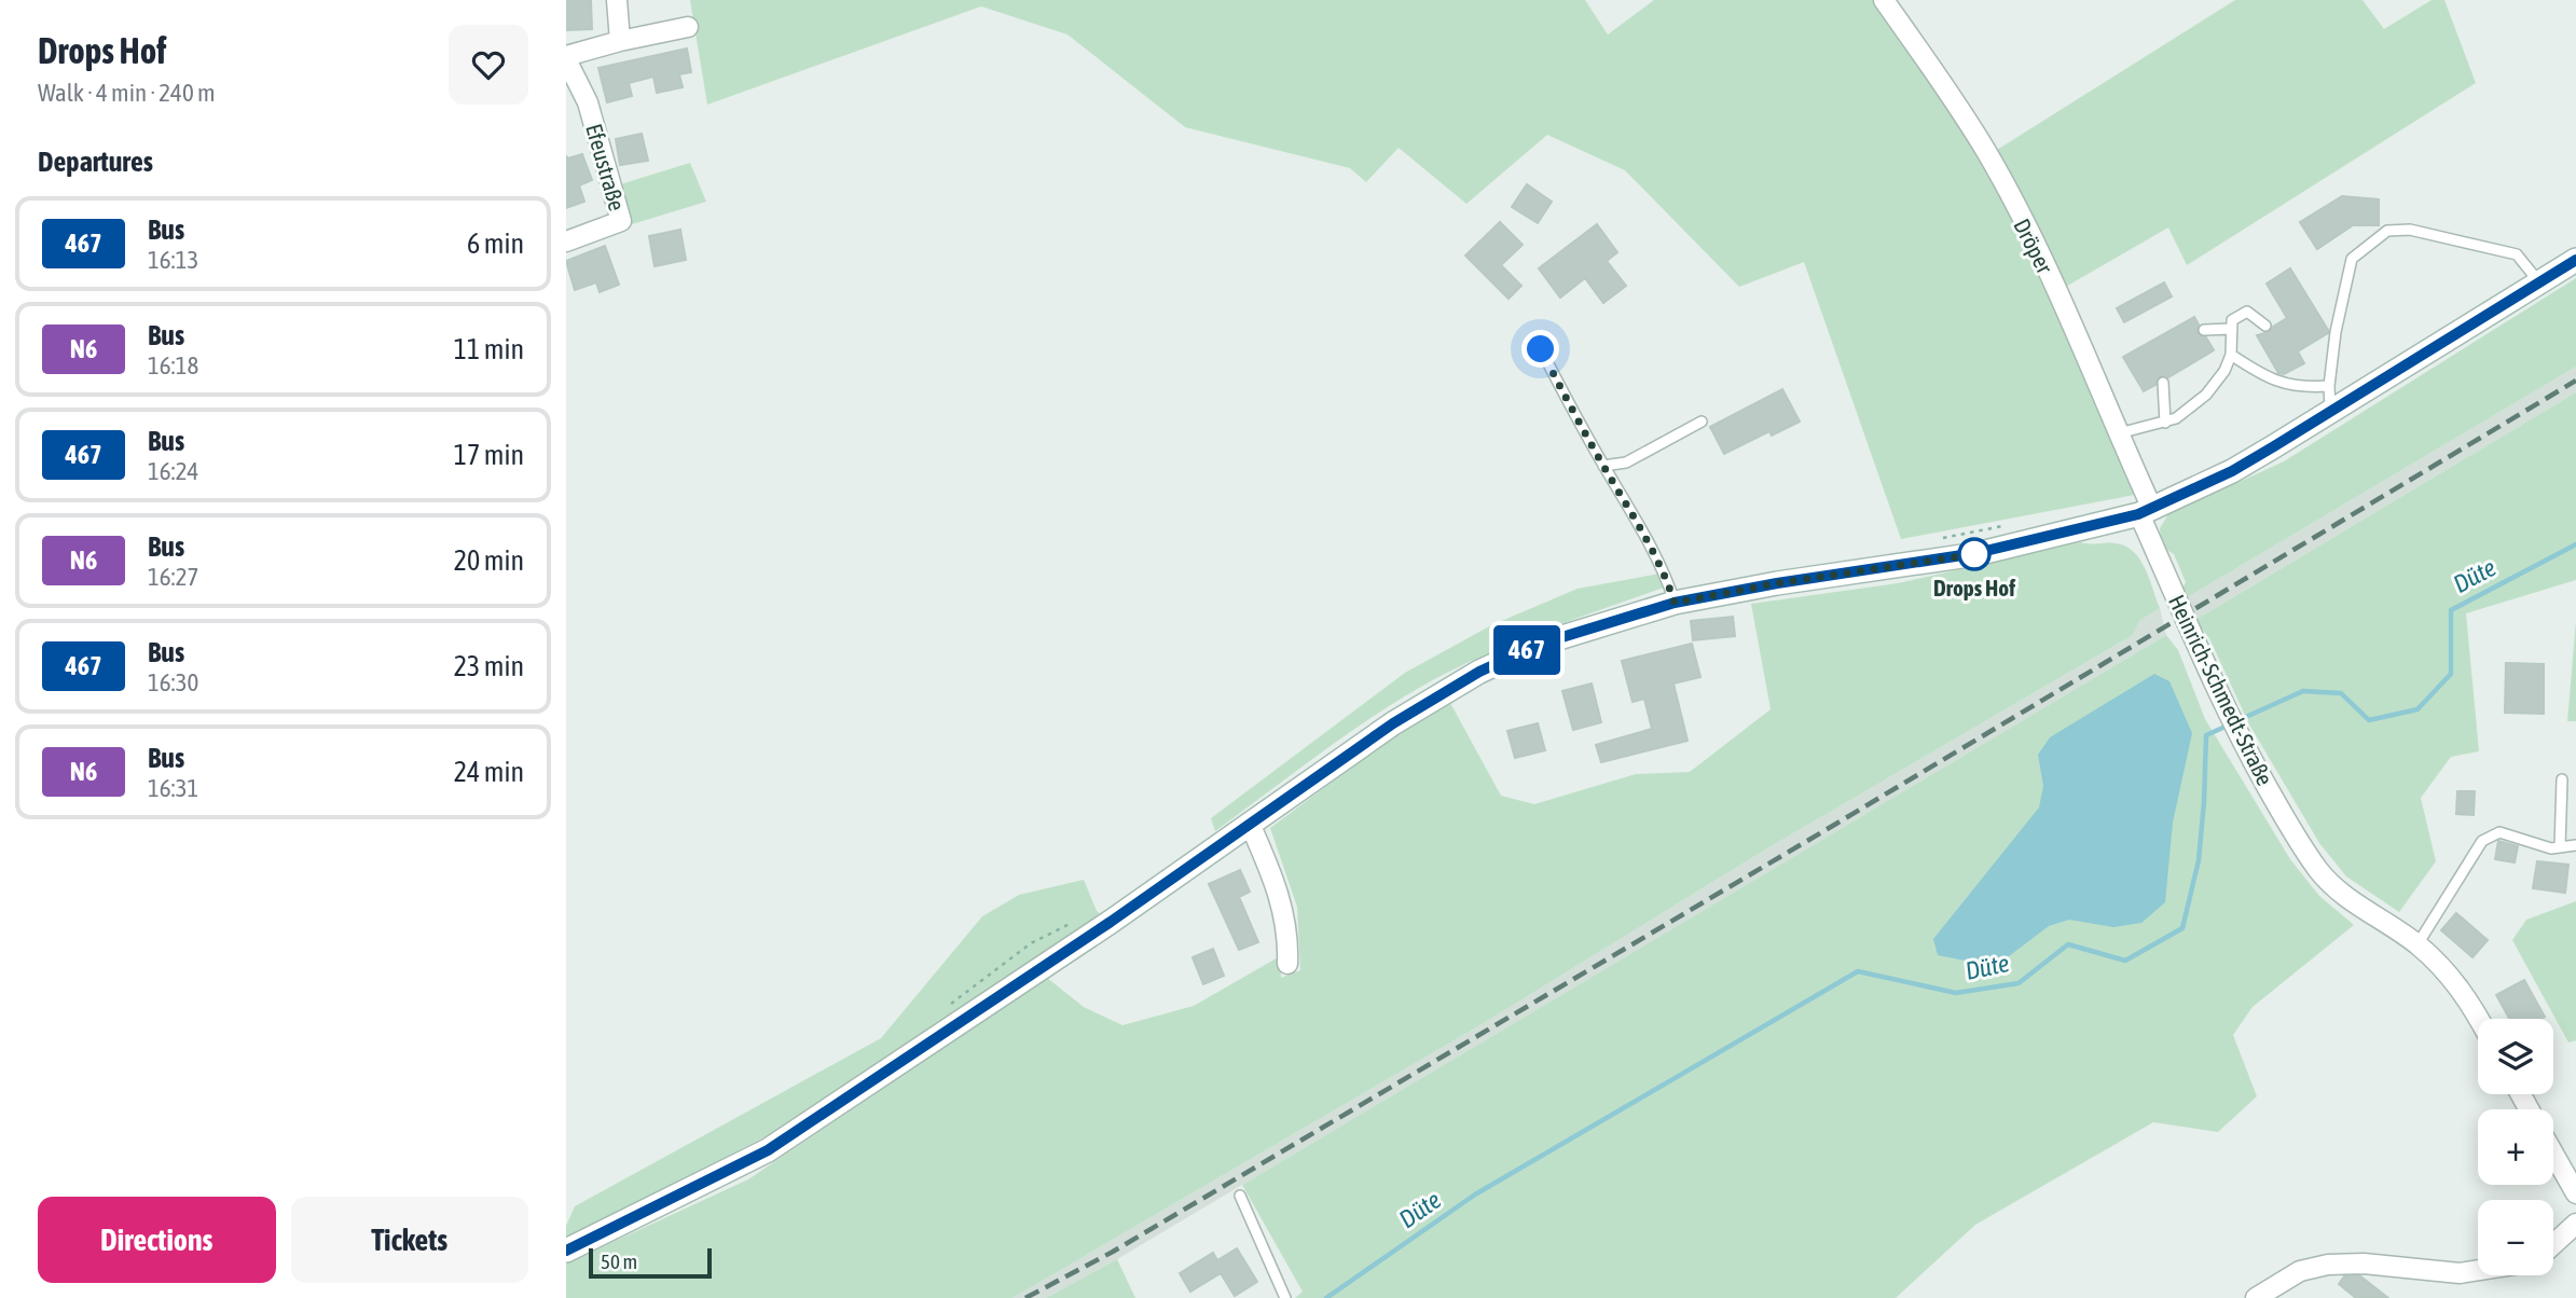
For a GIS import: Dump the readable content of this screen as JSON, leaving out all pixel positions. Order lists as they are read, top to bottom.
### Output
{
  "streets": {
    "street": ["Efeustraße", "Dröper", "Heinrich-Schmedt-Straße"]
  },
  "crossings": [
    ["Dröper", "Heinrich-Schmedt-Straße"]
  ],
  "water": ["Düte"],
  "places": ["Drops Hof"],
  "lines": ["bus line 467"],
  "scale_bar": "50 m",
  "page": {
    "heading": [
      ["Drops Hof", "Walk · 4 min · 240 m"],
      "Departures"
    ],
    "on_map": "467",
    "list": [
      {
        "mark": "467",
        "name": "Bus",
        "note": "16:13",
        "value": "6 min"
      },
      {
        "mark": "N6",
        "name": "Bus",
        "note": "16:18",
        "value": "11 min"
      },
      {
        "mark": "467",
        "name": "Bus",
        "note": "16:24",
        "value": "17 min"
      },
      {
        "mark": "N6",
        "name": "Bus",
        "note": "16:27",
        "value": "20 min"
      },
      {
        "mark": "467",
        "name": "Bus",
        "note": "16:30",
        "value": "23 min"
      },
      {
        "mark": "N6",
        "name": "Bus",
        "note": "16:31",
        "value": "24 min"
      }
    ],
    "map_buttons": ["+", "−"],
    "buttons": ["Directions", "Tickets"],
    "scale": "50 m"
  }
}
